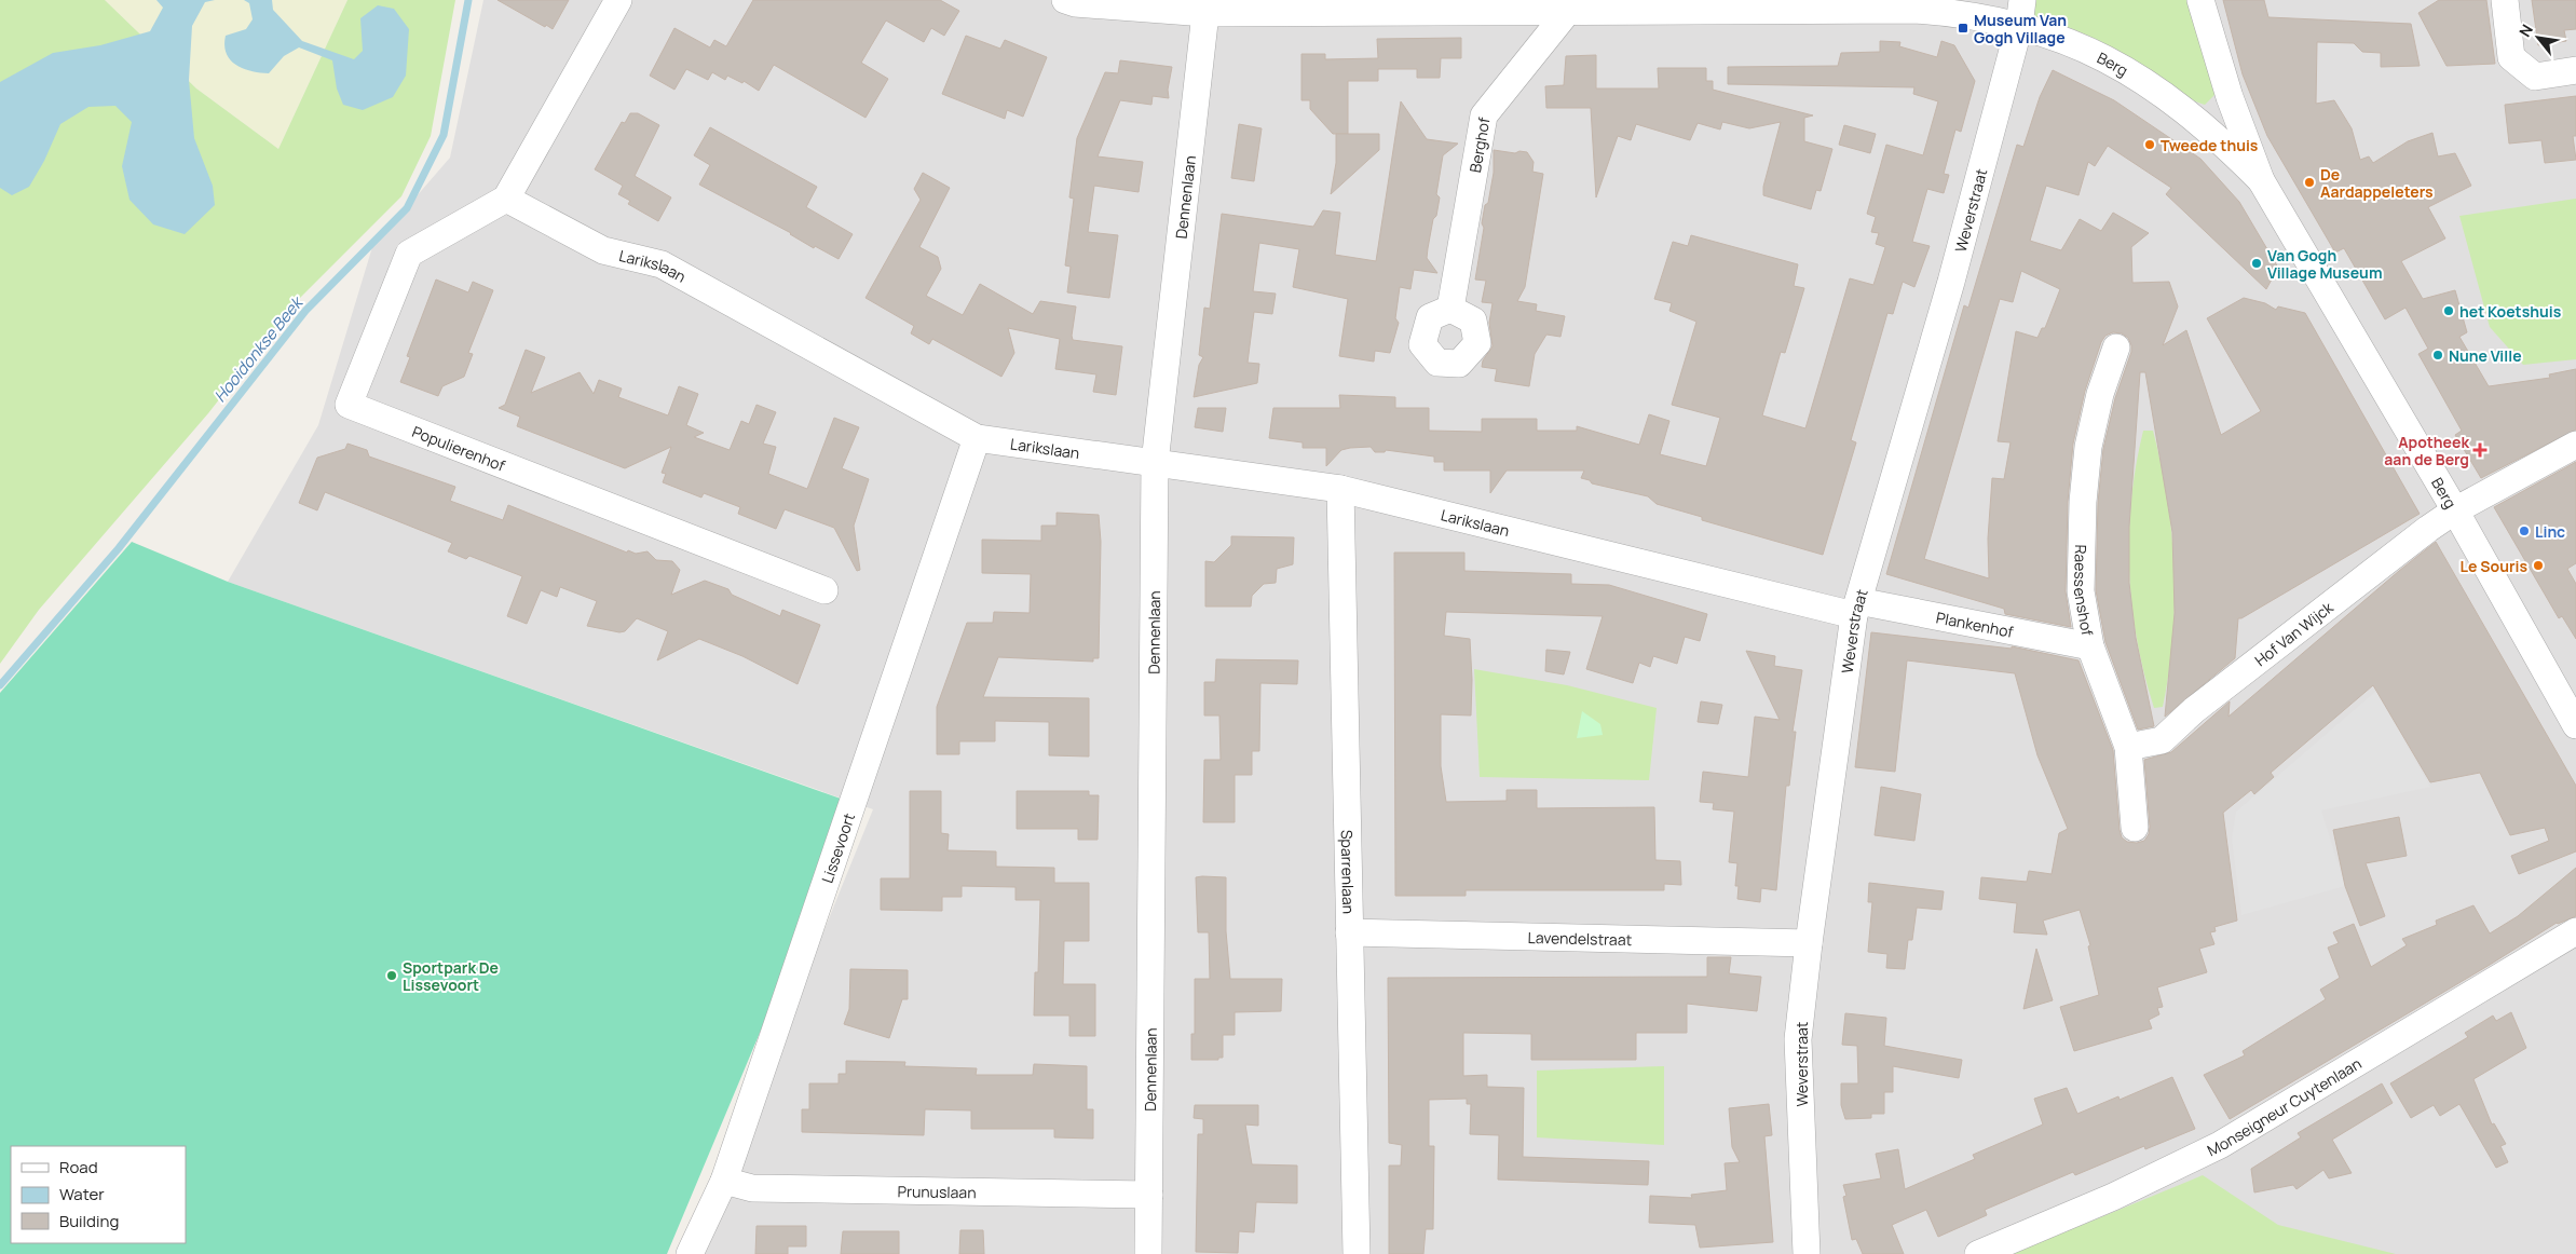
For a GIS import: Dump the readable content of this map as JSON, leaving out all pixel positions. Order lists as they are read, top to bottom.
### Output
{
  "streets": {
    "street": [
      "Berg",
      "Berghof",
      "Dennenlaan",
      "Weverstraat",
      "Larikslaan",
      "Populierenhof",
      "Raessenshof",
      "Plankenhof",
      "Hof Van Wijck",
      "Lissevoort",
      "Sparrenlaan",
      "Lavendelstraat",
      "Monseigneur Cuytenlaan",
      "Prunuslaan"
    ]
  },
  "crossings": [
    ["Berg", "Berghof"],
    ["Berg", "Dennenlaan"],
    ["Berg", "Weverstraat"],
    ["Berg", "Hof Van Wijck"],
    ["Dennenlaan", "Larikslaan"],
    ["Dennenlaan", "Prunuslaan"],
    ["Weverstraat", "Larikslaan"],
    ["Weverstraat", "Plankenhof"],
    ["Weverstraat", "Lavendelstraat"],
    ["Larikslaan", "Populierenhof"],
    ["Larikslaan", "Plankenhof"],
    ["Larikslaan", "Lissevoort"],
    ["Larikslaan", "Sparrenlaan"],
    ["Raessenshof", "Plankenhof"],
    ["Raessenshof", "Hof Van Wijck"],
    ["Lissevoort", "Prunuslaan"],
    ["Sparrenlaan", "Lavendelstraat"]
  ],
  "water": ["Hooidonkse Beek"],
  "places": {
    "transit": ["Museum Van Gogh Village"],
    "other": [
      "Tweede thuis",
      "De Aardappeleters",
      "Van Gogh Village Museum",
      "het Koetshuis",
      "Nune Ville",
      "Linc",
      "Le Souris",
      "Sportpark De Lissevoort"
    ],
    "health": ["Apotheek aan de Berg"]
  },
  "legend": ["Road", "Water", "Building"],
  "north": "top left"
}
